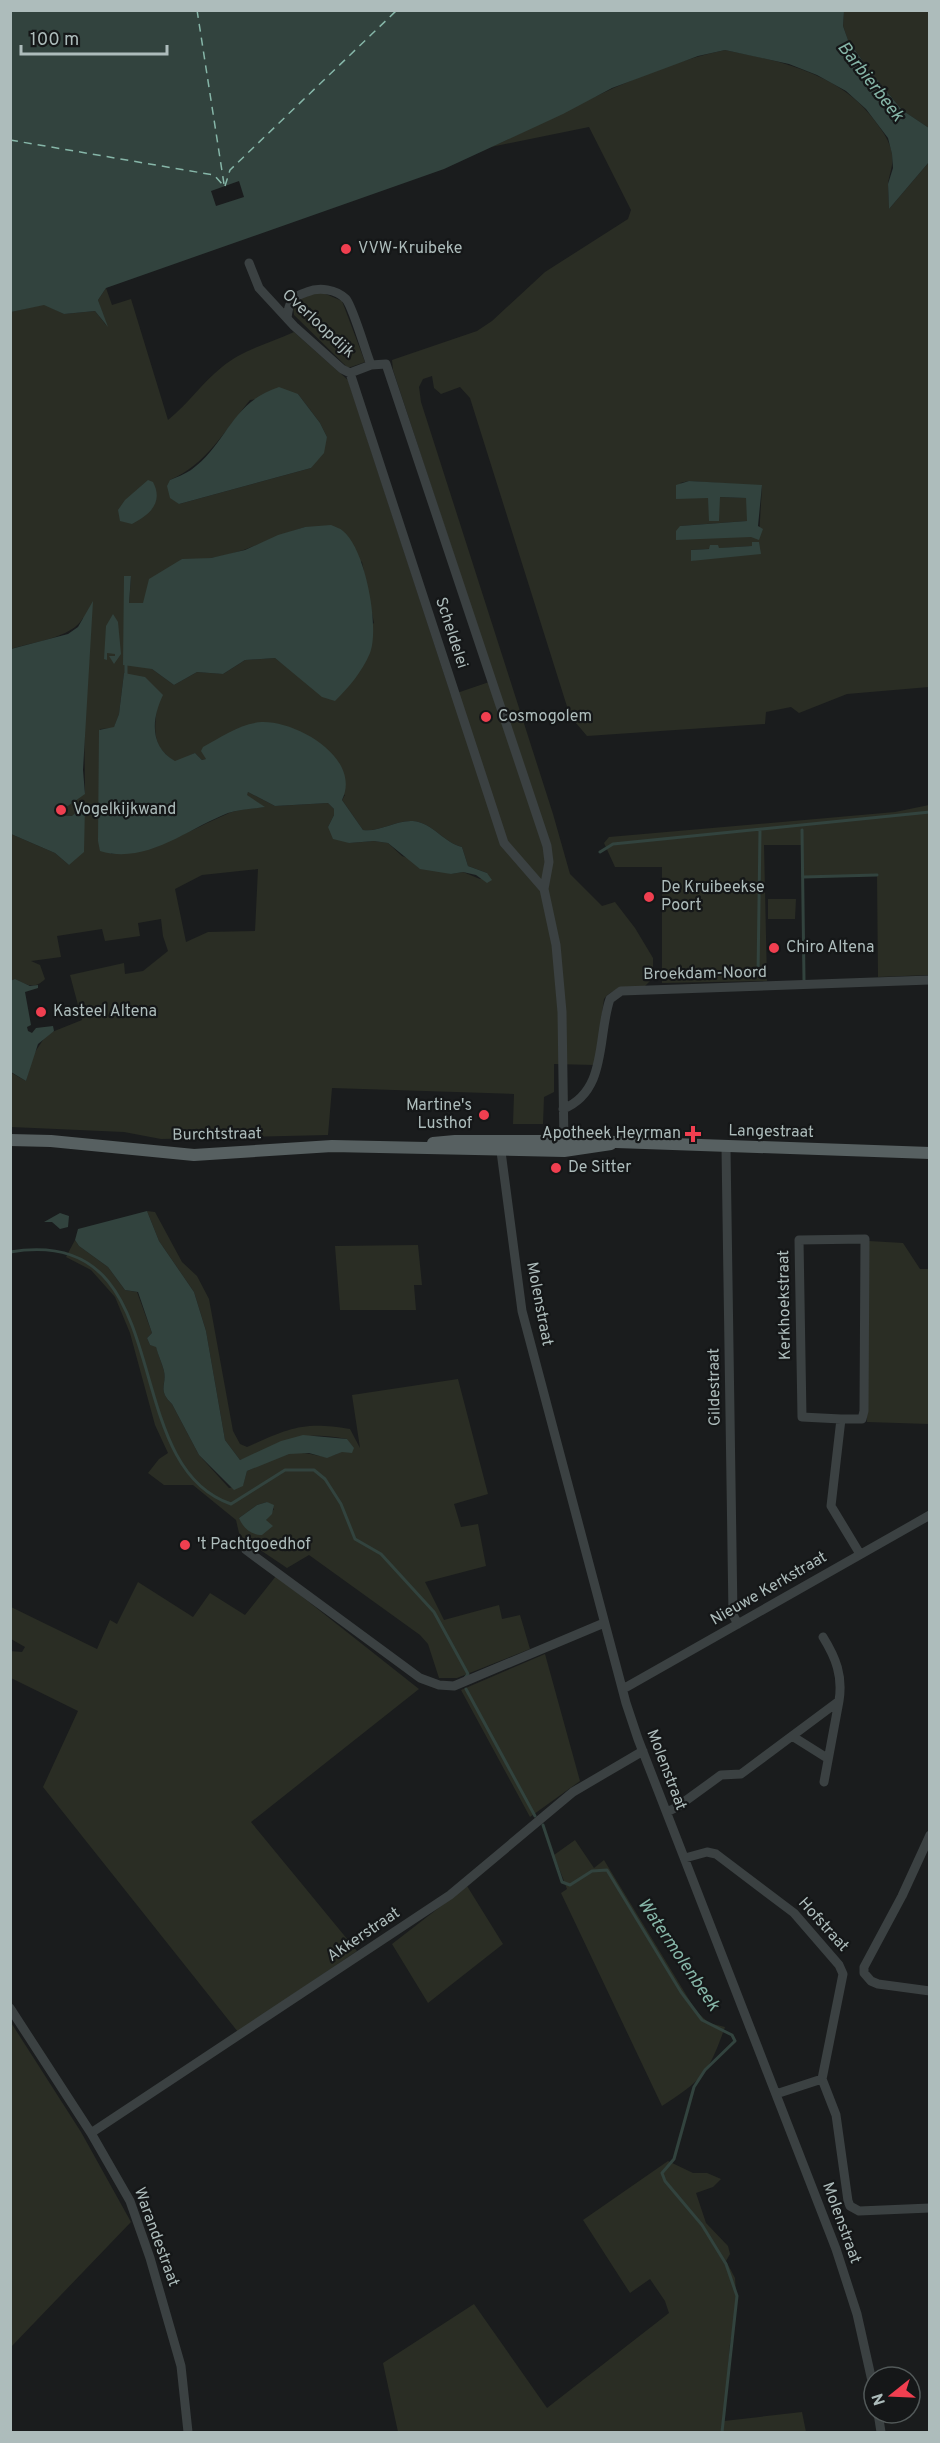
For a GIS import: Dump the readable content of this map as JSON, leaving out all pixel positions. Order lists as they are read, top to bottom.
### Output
{
  "streets": {
    "main road": ["Langestraat", "Burchtstraat"],
    "street": [
      "Overloopdijk",
      "Scheldelei",
      "Broekdam-Noord",
      "Molenstraat",
      "Kerkhoekstraat",
      "Gildestraat",
      "Nieuwe Kerkstraat",
      "Hofstraat",
      "Akkerstraat",
      "Warandestraat"
    ]
  },
  "crossings": [
    ["Overloopdijk", "Scheldelei"],
    ["Scheldelei", "Broekdam-Noord"],
    ["Scheldelei", "Langestraat"],
    ["Langestraat", "Burchtstraat"],
    ["Langestraat", "Molenstraat"],
    ["Langestraat", "Gildestraat"],
    ["Burchtstraat", "Molenstraat"],
    ["Molenstraat", "Nieuwe Kerkstraat"],
    ["Molenstraat", "Hofstraat"],
    ["Molenstraat", "Akkerstraat"],
    ["Gildestraat", "Nieuwe Kerkstraat"],
    ["Akkerstraat", "Warandestraat"]
  ],
  "water": ["Barbierbeek", "Watermolenbeek"],
  "places": {
    "other": [
      "VVW-Kruibeke",
      "Cosmogolem",
      "Vogelkijkwand",
      "De Kruibeekse Poort",
      "Chiro Altena",
      "Kasteel Altena",
      "Martine's Lusthof",
      "De Sitter",
      "'t Pachtgoedhof"
    ],
    "health": ["Apotheek Heyrman"]
  },
  "scale_bar": "100 m",
  "north": "left"
}
